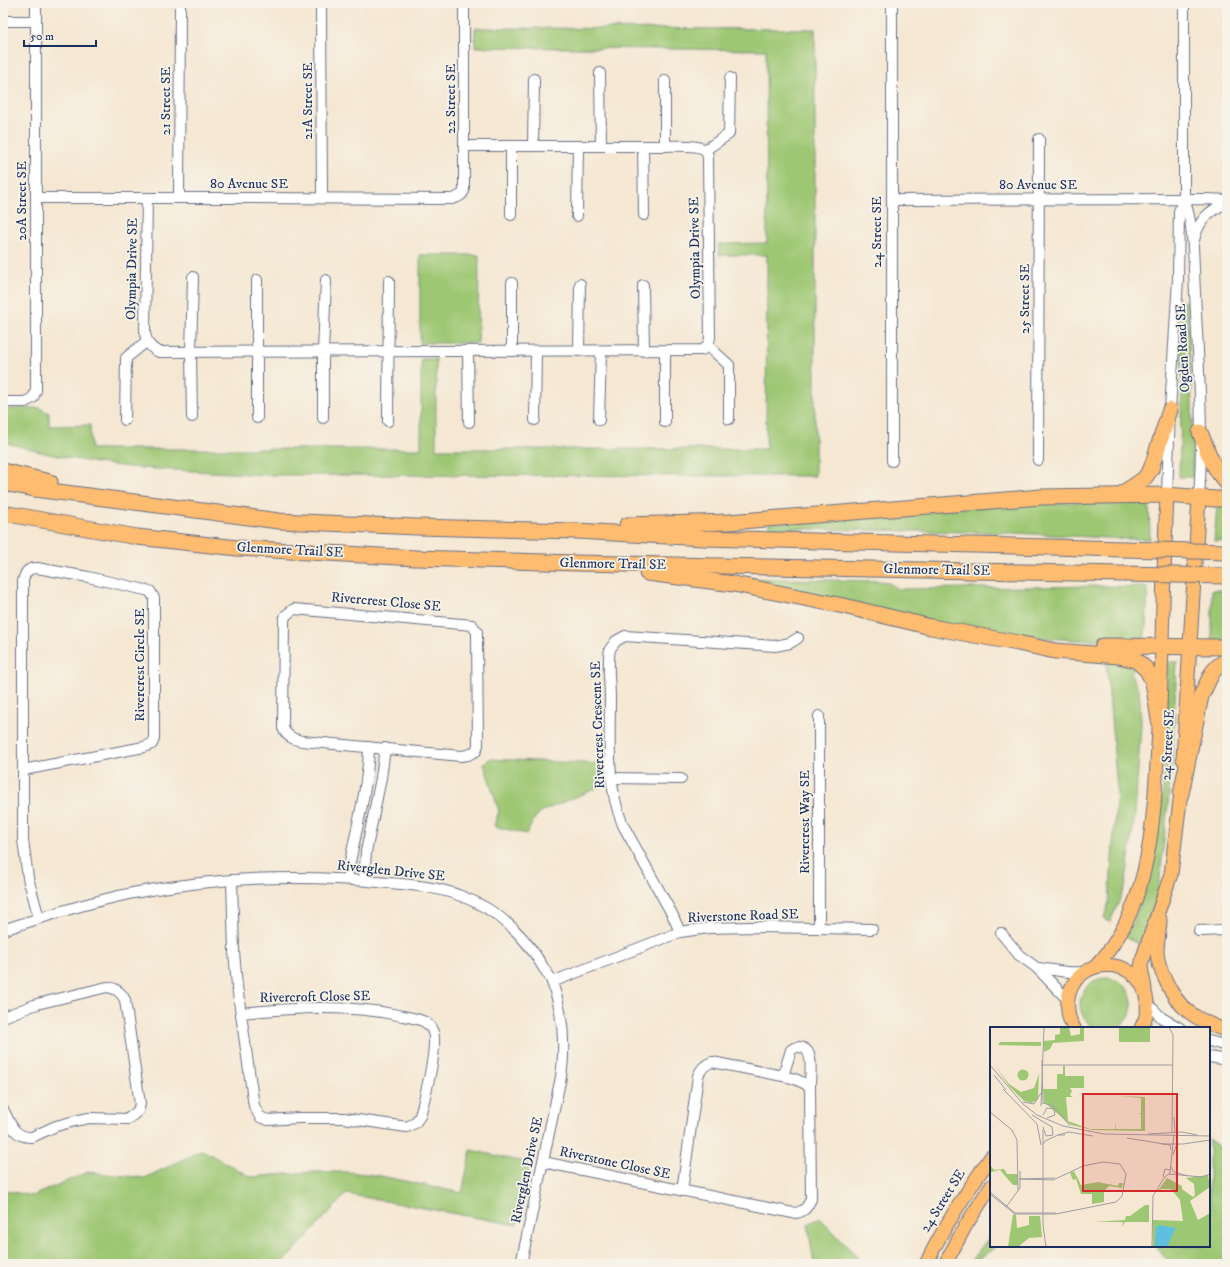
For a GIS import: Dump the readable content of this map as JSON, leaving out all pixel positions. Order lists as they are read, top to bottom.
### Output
{
  "streets": {
    "highway": ["Glenmore Trail SE"],
    "main road": ["24 Street SE"],
    "street": [
      "22 Street SE",
      "21 Street SE",
      "21A Street SE",
      "80 Avenue SE",
      "20A Street SE",
      "Olympia Drive SE",
      "25 Street SE",
      "Ogden Road SE",
      "Rivercrest Close SE",
      "Rivercrest Circle SE",
      "Rivercrest Crescent SE",
      "Rivercrest Way SE",
      "Riverglen Drive SE",
      "Riverstone Road SE",
      "Rivercroft Close SE",
      "Riverstone Close SE"
    ]
  },
  "crossings": [
    ["22 Street SE", "80 Avenue SE"],
    ["21 Street SE", "80 Avenue SE"],
    ["21A Street SE", "80 Avenue SE"],
    ["80 Avenue SE", "20A Street SE"],
    ["80 Avenue SE", "24 Street SE"],
    ["80 Avenue SE", "Olympia Drive SE"],
    ["80 Avenue SE", "25 Street SE"],
    ["80 Avenue SE", "Ogden Road SE"],
    ["24 Street SE", "Ogden Road SE"],
    ["Rivercrest Circle SE", "Riverglen Drive SE"],
    ["Rivercrest Crescent SE", "Riverstone Road SE"],
    ["Rivercrest Way SE", "Riverstone Road SE"],
    ["Riverglen Drive SE", "Riverstone Road SE"],
    ["Riverglen Drive SE", "Rivercroft Close SE"],
    ["Riverglen Drive SE", "Riverstone Close SE"]
  ],
  "scale_bar": "50 m"
}
